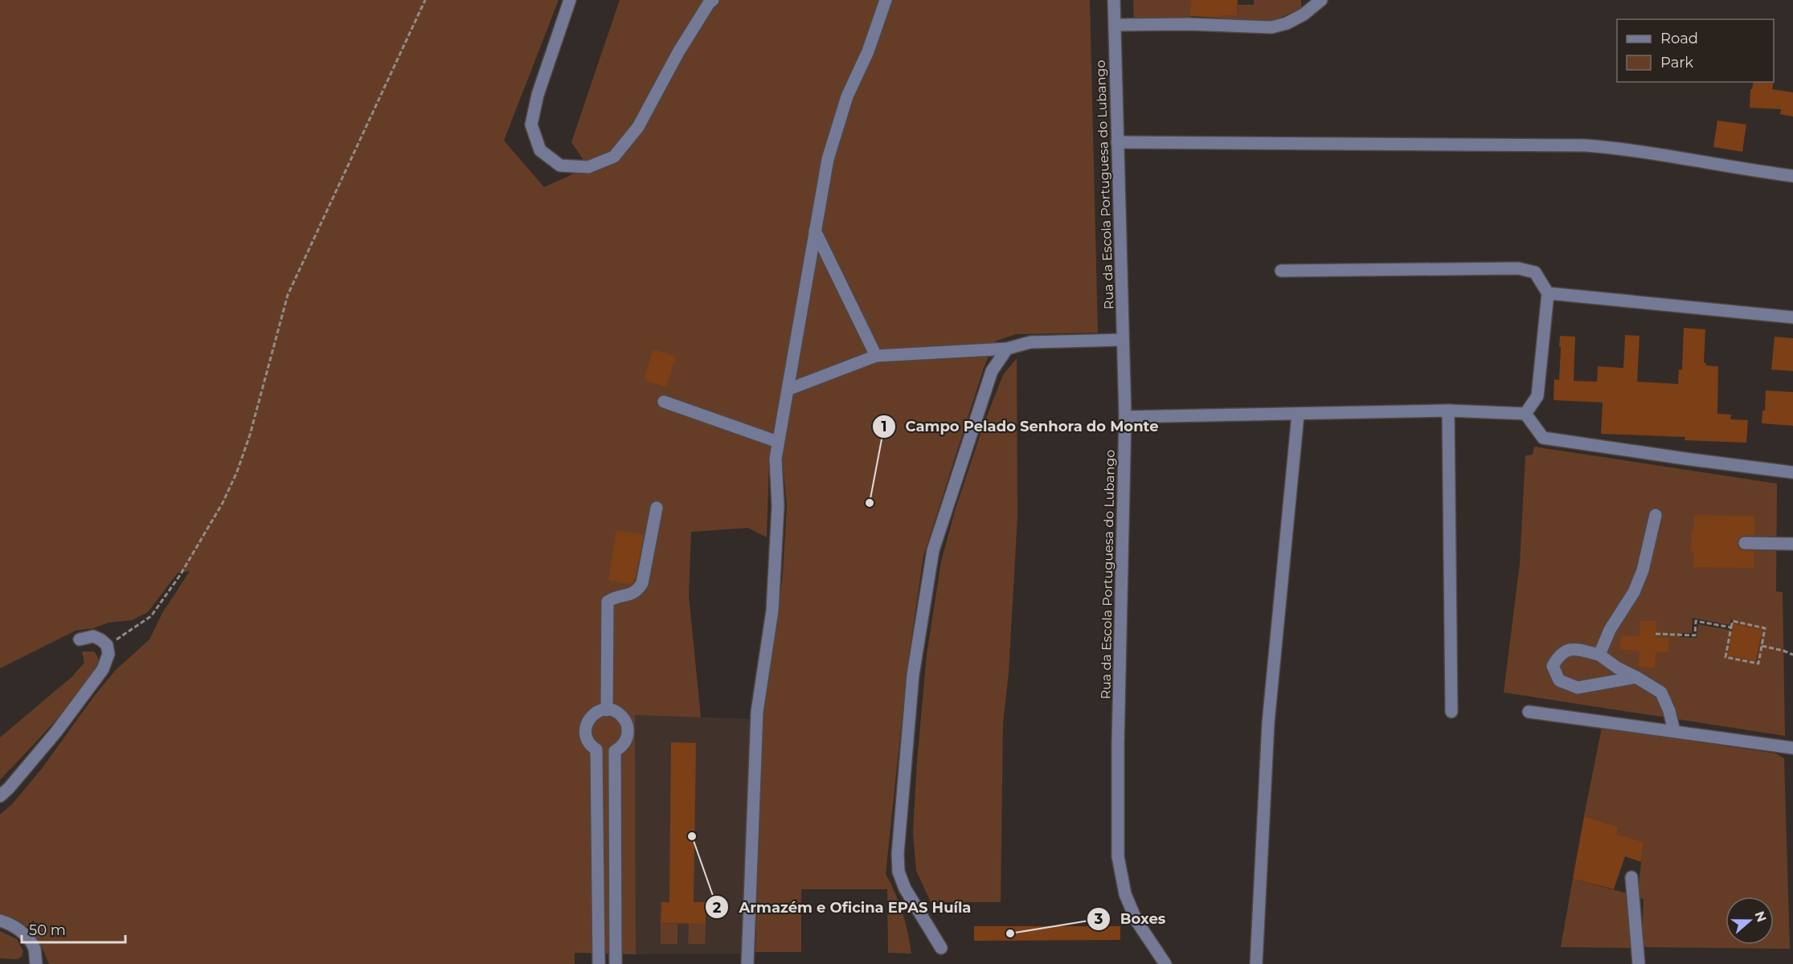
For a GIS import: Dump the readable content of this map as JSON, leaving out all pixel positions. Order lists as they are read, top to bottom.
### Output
{
  "streets": {
    "street": ["Rua da Escola Portuguesa do Lubango"]
  },
  "places": ["Campo Pelado Senhora do Monte", "Armazém e Oficina EPAS Huíla", "Boxes"],
  "legend": ["Road", "Park"],
  "scale_bar": "50 m",
  "north": "right"
}
